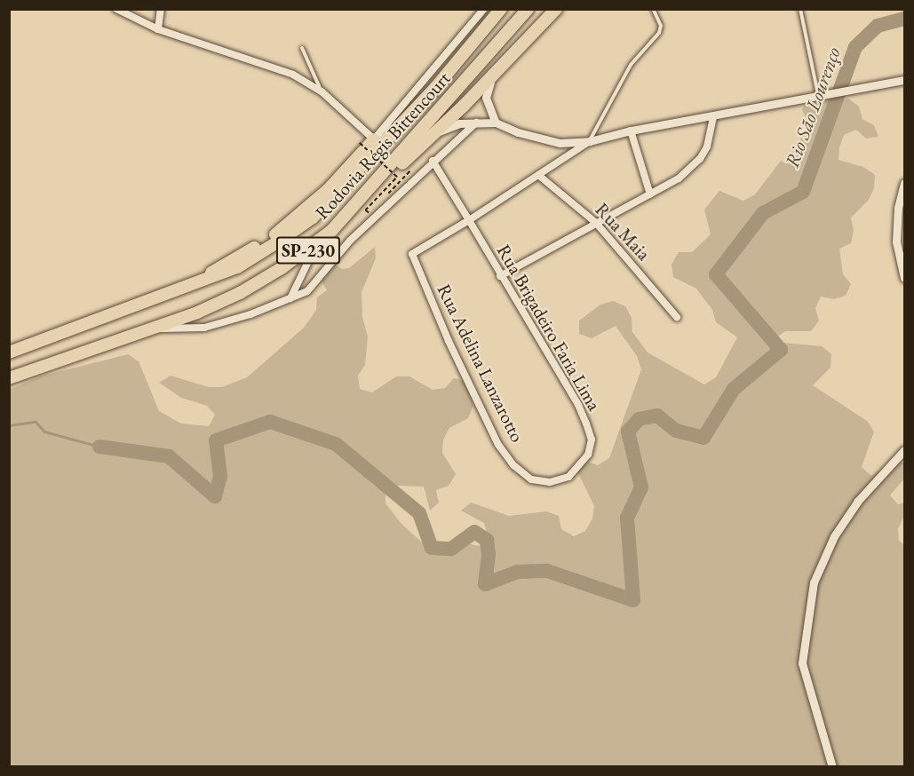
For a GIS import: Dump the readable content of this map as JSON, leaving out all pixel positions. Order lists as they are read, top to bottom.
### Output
{
  "streets": {
    "highway": ["Rodovia Régis Bittencourt", "SP-230"],
    "street": ["Rua Maia", "Rua Brigadeiro Faria Lima", "Rua Adelina Lanzarotto"]
  },
  "crossings": [
    ["Rua Brigadeiro Faria Lima", "Rua Adelina Lanzarotto"]
  ],
  "water": ["Rio São Lourenço"]
}
